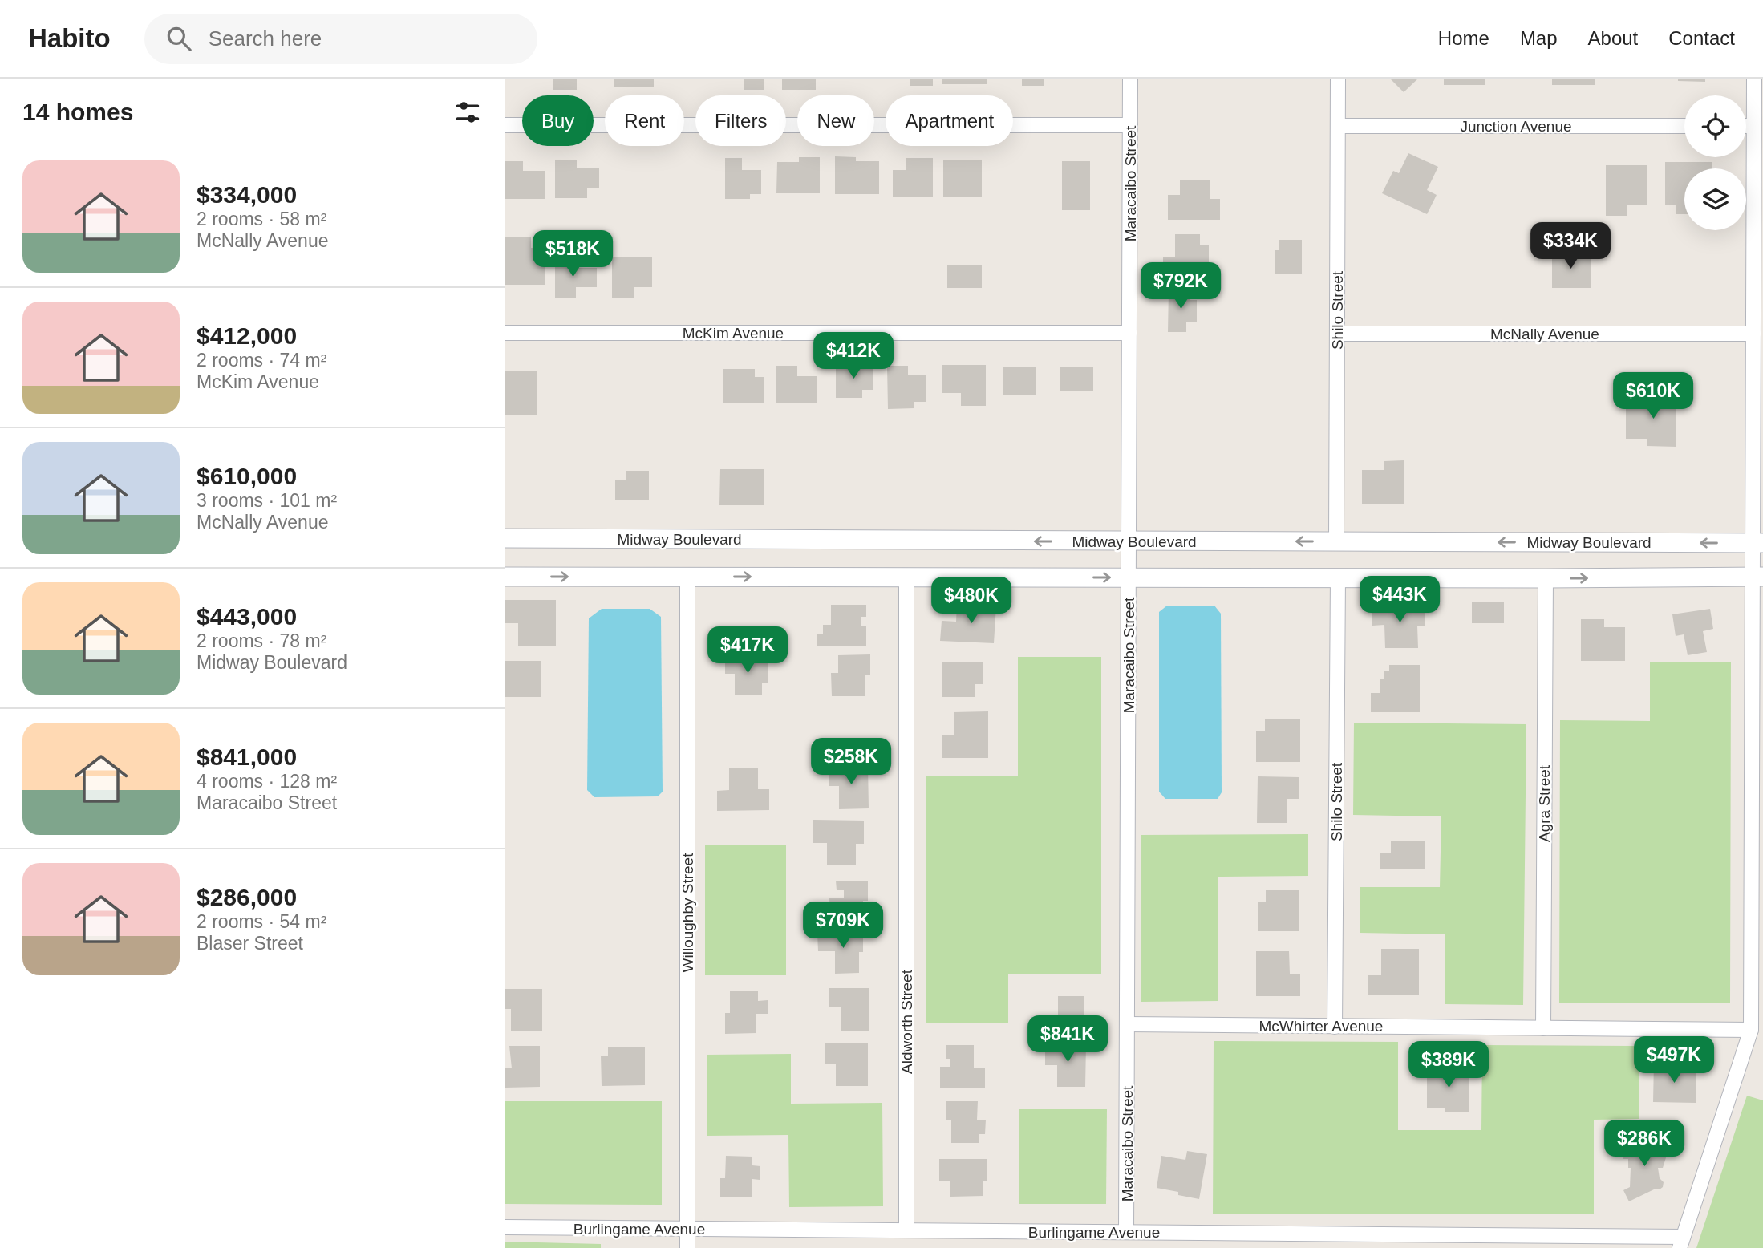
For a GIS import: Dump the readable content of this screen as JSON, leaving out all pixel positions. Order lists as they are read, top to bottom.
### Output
{
  "streets": {
    "street": [
      "Junction Avenue",
      "Maracaibo Street",
      "Shilo Street",
      "McKim Avenue",
      "McNally Avenue",
      "Midway Boulevard",
      "Agra Street",
      "Willoughby Street",
      "Aldworth Street",
      "McWhirter Avenue",
      "Burlingame Avenue"
    ]
  },
  "crossings": [
    ["Junction Avenue", "Shilo Street"],
    ["Maracaibo Street", "McKim Avenue"],
    ["Maracaibo Street", "Midway Boulevard"],
    ["Maracaibo Street", "McWhirter Avenue"],
    ["Maracaibo Street", "Burlingame Avenue"],
    ["Shilo Street", "McNally Avenue"],
    ["Shilo Street", "Midway Boulevard"],
    ["Shilo Street", "McWhirter Avenue"],
    ["Agra Street", "McWhirter Avenue"],
    ["Willoughby Street", "Burlingame Avenue"],
    ["Aldworth Street", "Burlingame Avenue"]
  ],
  "page": {
    "header": "Habito",
    "search": "Search here",
    "nav": [
      "Home",
      "Map",
      "About",
      "Contact"
    ],
    "heading": "14 homes",
    "chip": [
      "Buy",
      "Rent",
      "Filters",
      "New",
      "Apartment"
    ],
    "list": [
      {
        "name": "$334,000",
        "note": "2 rooms · 58 m² · McNally Avenue"
      },
      {
        "name": "$412,000",
        "note": "2 rooms · 74 m² · McKim Avenue"
      },
      {
        "name": "$610,000",
        "note": "3 rooms · 101 m² · McNally Avenue"
      },
      {
        "name": "$443,000",
        "note": "2 rooms · 78 m² · Midway Boulevard"
      },
      {
        "name": "$841,000",
        "note": "4 rooms · 128 m² · Maracaibo Street"
      },
      {
        "name": "$286,000",
        "note": "2 rooms · 54 m² · Blaser Street"
      }
    ],
    "price": [
      "$334K",
      "$518K",
      "$792K",
      "$412K",
      "$610K",
      "$443K",
      "$480K",
      "$417K",
      "$258K",
      "$709K",
      "$841K",
      "$497K",
      "$389K",
      "$286K"
    ]
  }
}
